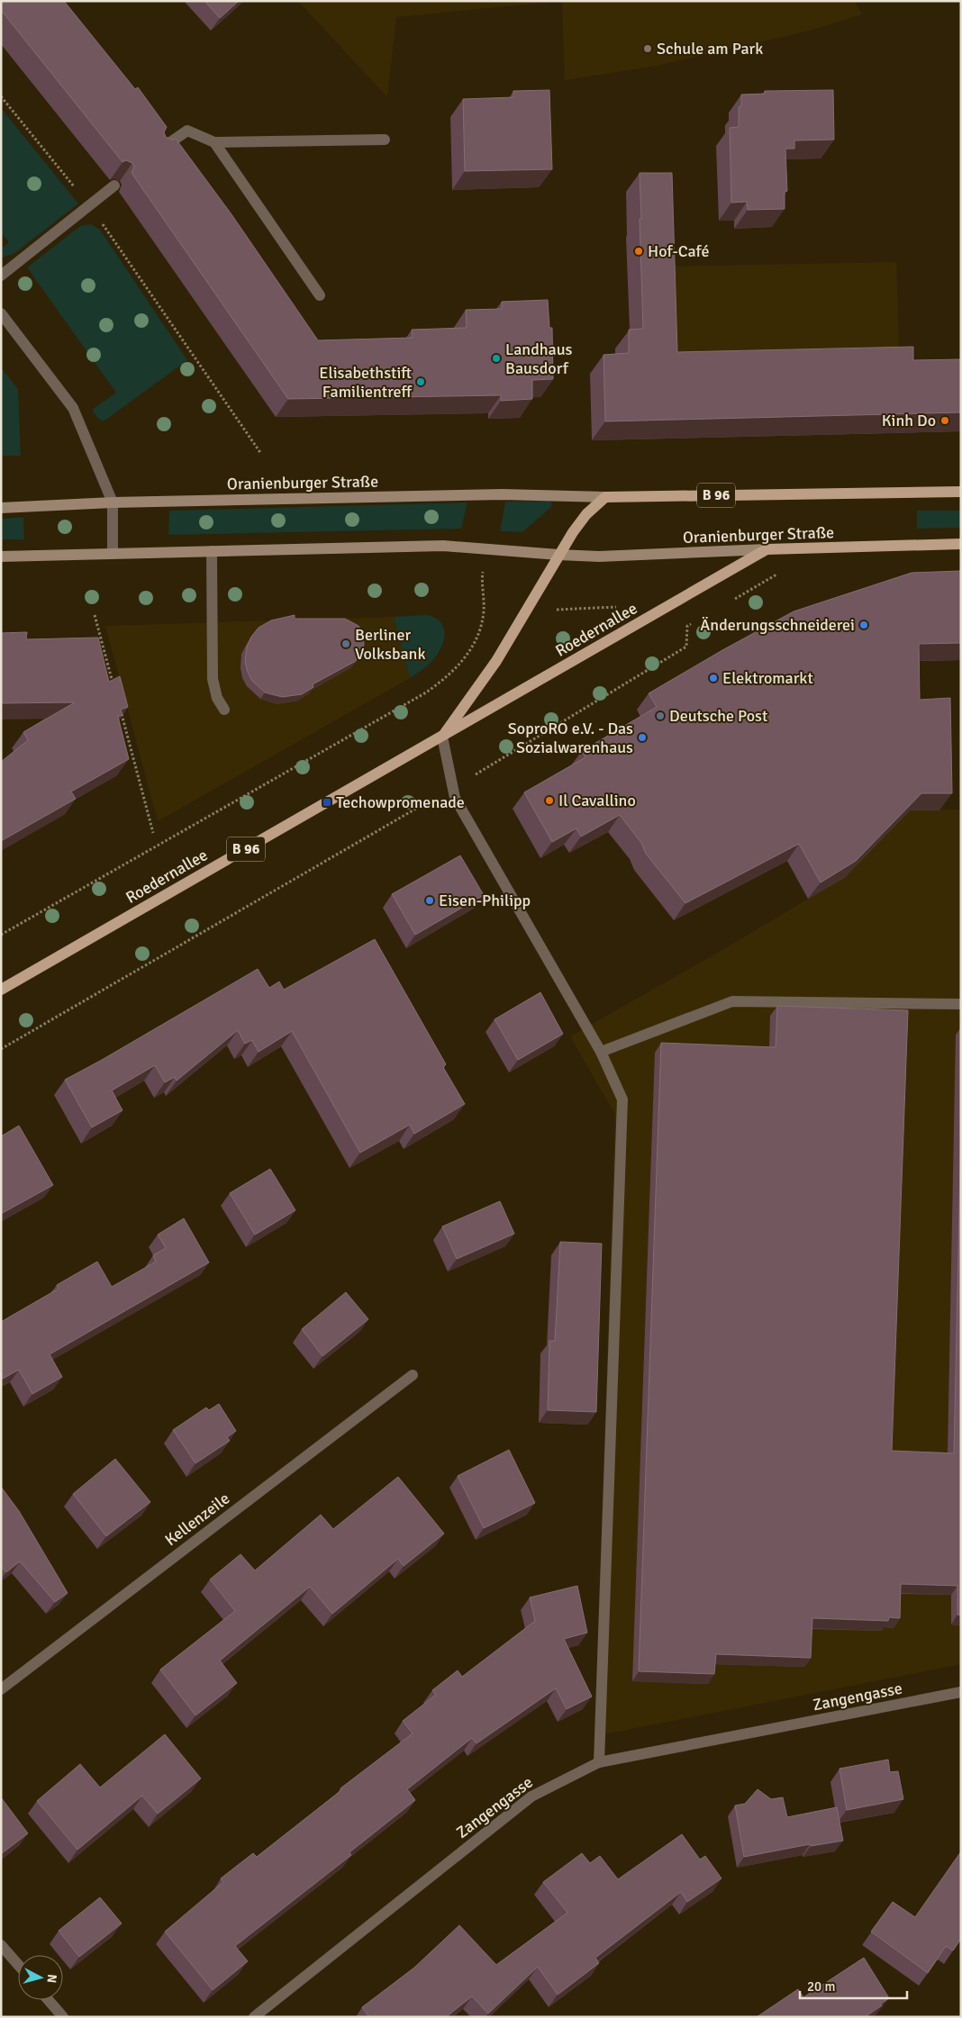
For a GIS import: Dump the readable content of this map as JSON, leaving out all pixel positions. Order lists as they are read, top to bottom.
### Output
{
  "streets": {
    "main road": ["Oranienburger Straße", "B 96", "Roedernallee"],
    "street": ["Kellenzeile", "Zangengasse"]
  },
  "crossings": [
    ["Oranienburger Straße", "B 96"],
    ["Oranienburger Straße", "Roedernallee"],
    ["B 96", "Roedernallee"]
  ],
  "places": {
    "other": [
      "Schule am Park",
      "Hof-Café",
      "Landhaus Bausdorf",
      "Elisabethstift Familientreff",
      "Kinh Do",
      "Änderungsschneiderei",
      "Berliner Volksbank",
      "Elektromarkt",
      "Deutsche Post",
      "SoproRO e.V. - Das Sozialwarenhaus",
      "Il Cavallino",
      "Eisen-Philipp"
    ],
    "transit": ["Techowpromenade"]
  },
  "scale_bar": "20 m",
  "north": "right"
}
